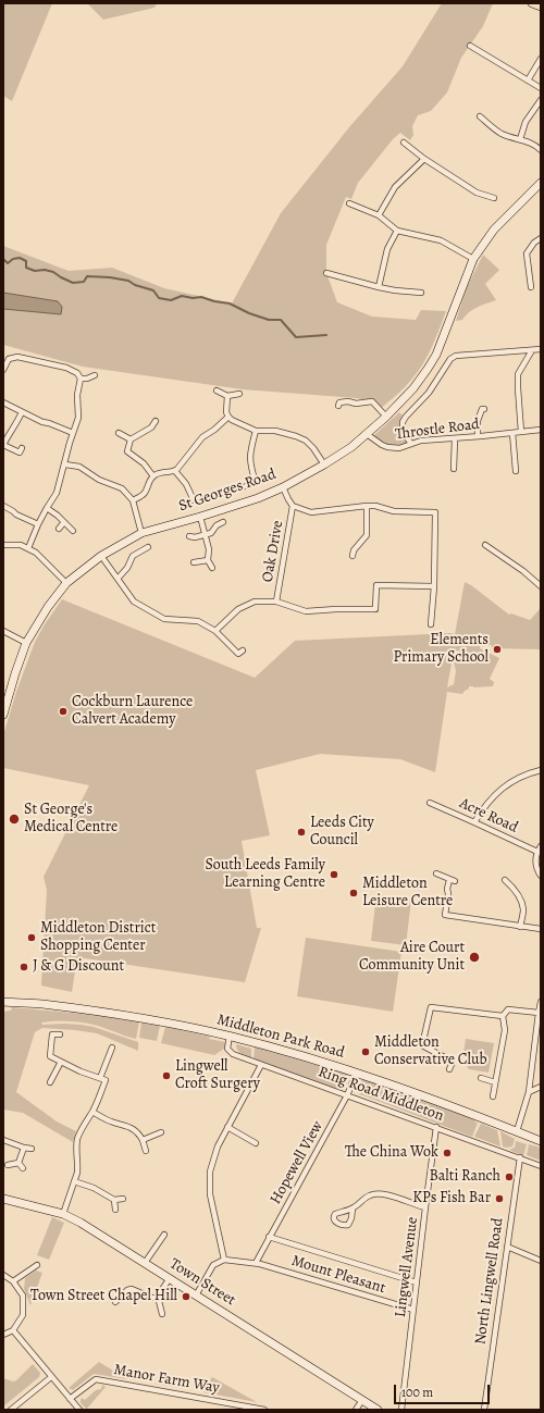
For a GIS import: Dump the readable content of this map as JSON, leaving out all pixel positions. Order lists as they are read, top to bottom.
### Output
{
  "streets": {
    "street": [
      "Throstle Road",
      "St Georges Road",
      "Oak Drive",
      "Acre Road",
      "Middleton Park Road",
      "Ring Road Middleton",
      "Hopewell View",
      "Lingwell Avenue",
      "Mount Pleasant",
      "North Lingwell Road",
      "Town Street",
      "Manor Farm Way"
    ]
  },
  "crossings": [
    ["Throstle Road", "St Georges Road"],
    ["Middleton Park Road", "Ring Road Middleton"],
    ["Middleton Park Road", "Hopewell View"],
    ["Ring Road Middleton", "Hopewell View"],
    ["Ring Road Middleton", "Lingwell Avenue"],
    ["Ring Road Middleton", "North Lingwell Road"],
    ["Hopewell View", "Mount Pleasant"],
    ["Lingwell Avenue", "Mount Pleasant"]
  ],
  "places": [
    "Elements Primary School",
    "Cockburn Laurence Calvert Academy",
    "St George's Medical Centre",
    "Leeds City Council",
    "South Leeds Family Learning Centre",
    "Middleton Leisure Centre",
    "Middleton District Shopping Center",
    "Aire Court Community Unit",
    "J & G Discount",
    "Middleton Conservative Club",
    "Lingwell Croft Surgery",
    "The China Wok",
    "Balti Ranch",
    "KPs Fish Bar",
    "Town Street Chapel Hill"
  ],
  "scale_bar": "100 m"
}
